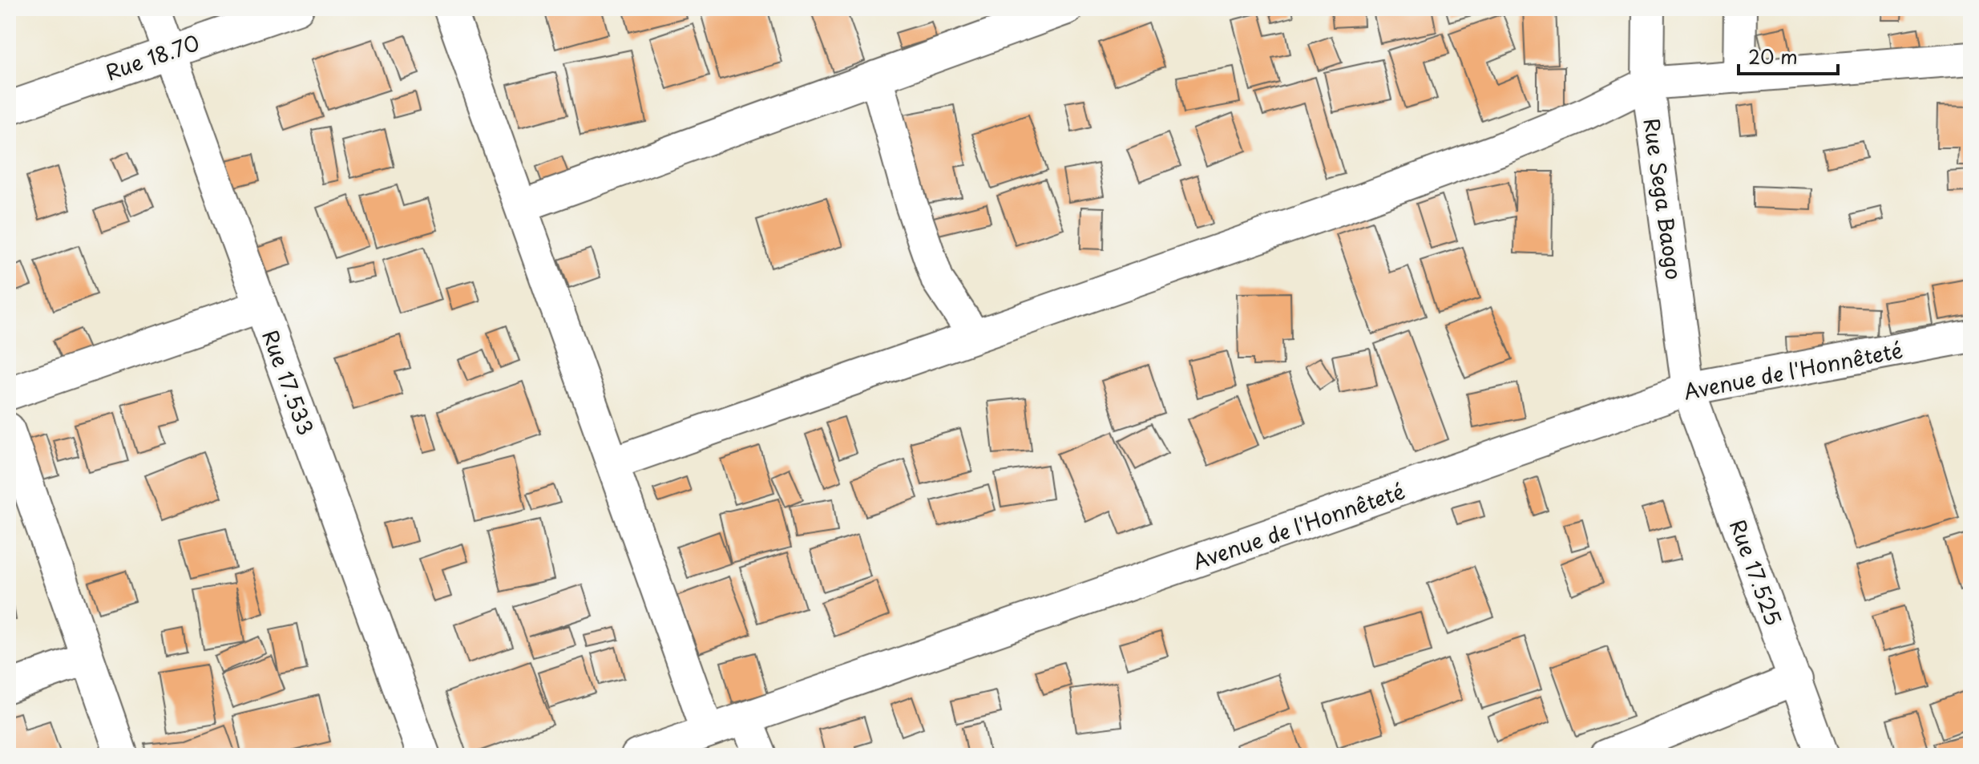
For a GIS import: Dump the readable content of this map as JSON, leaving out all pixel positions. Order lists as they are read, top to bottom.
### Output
{
  "streets": {
    "street": [
      "Rue 18.70",
      "Rue Sega Baogo",
      "Avenue de l'Honnêteté",
      "Rue 17.533",
      "Rue 17.525"
    ]
  },
  "crossings": [
    ["Rue 18.70", "Rue 17.533"],
    ["Rue Sega Baogo", "Avenue de l'Honnêteté"],
    ["Rue Sega Baogo", "Rue 17.525"],
    ["Avenue de l'Honnêteté", "Rue 17.525"]
  ],
  "scale_bar": "20 m"
}
